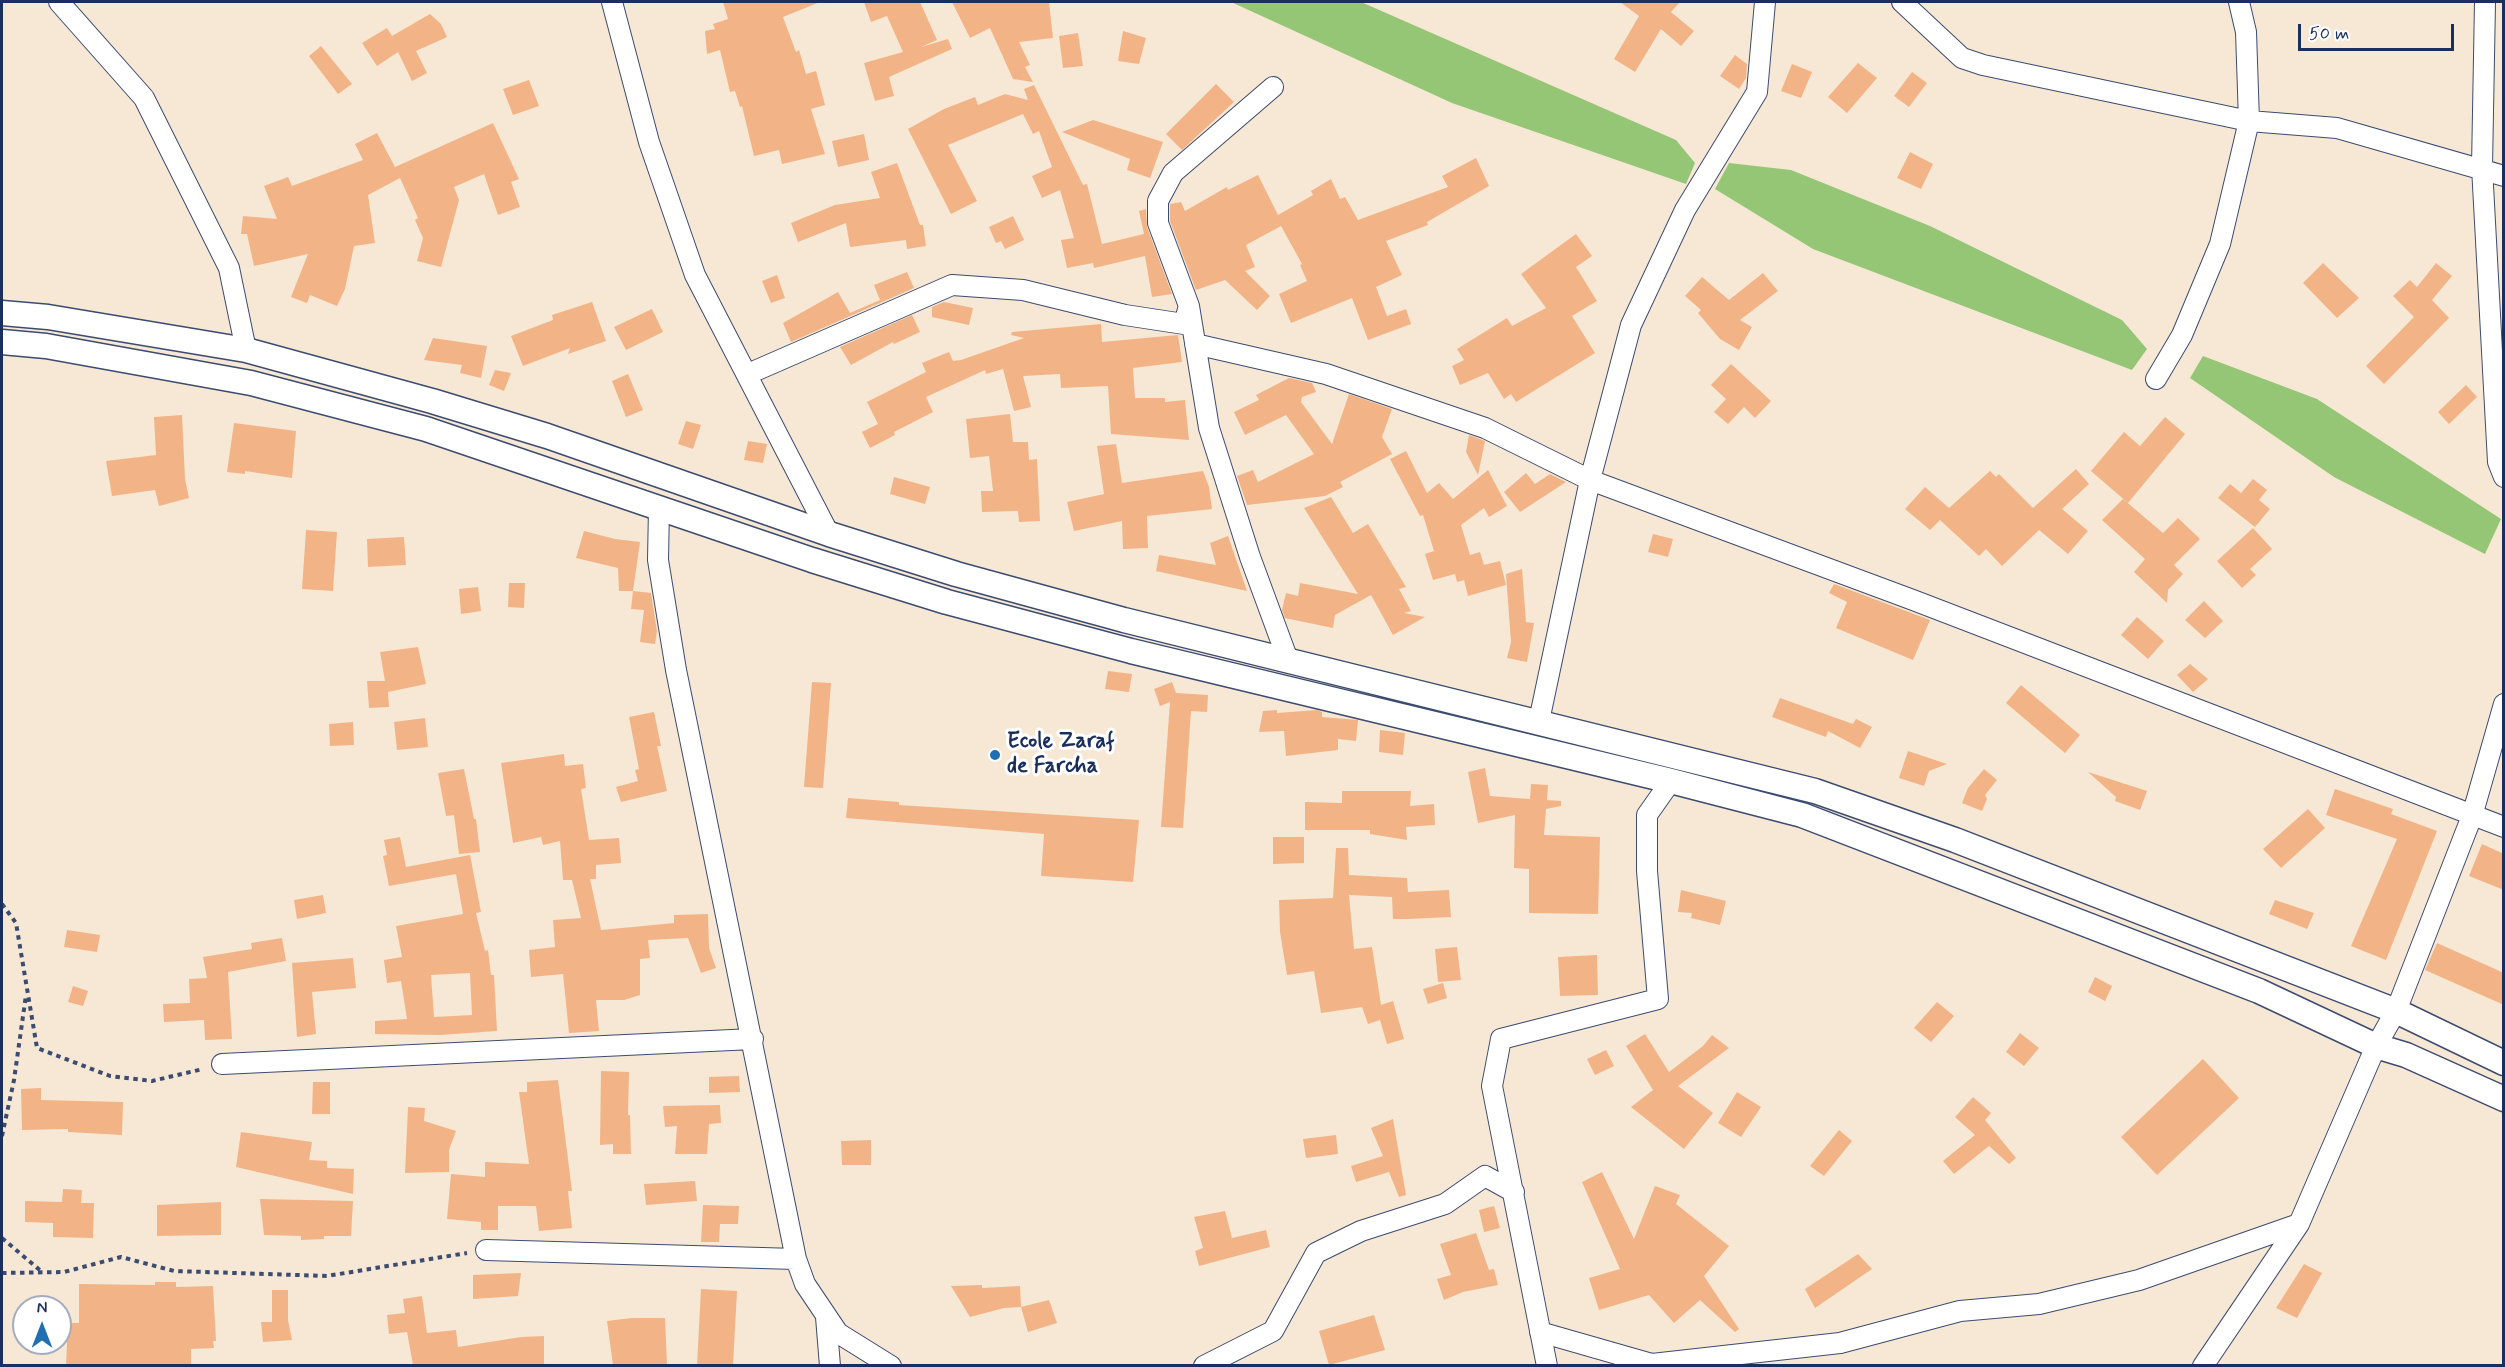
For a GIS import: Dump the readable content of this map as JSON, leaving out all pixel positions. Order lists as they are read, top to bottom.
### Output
{
  "places": ["Ecole Zaraf de Farcha"],
  "scale_bar": "50 m",
  "north": "top"
}
